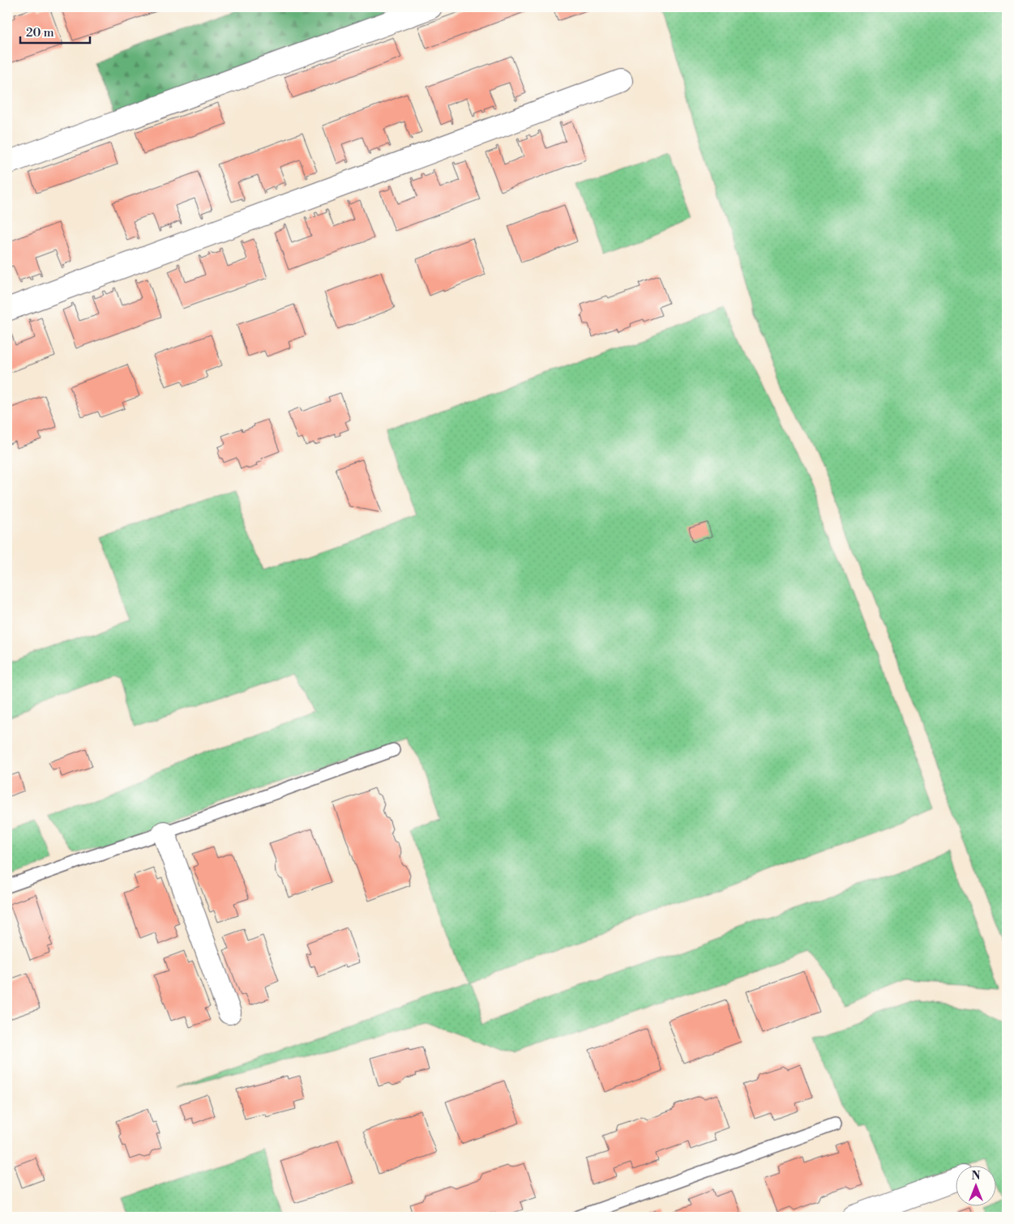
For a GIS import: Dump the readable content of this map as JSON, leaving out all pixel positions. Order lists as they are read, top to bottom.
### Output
{
  "scale_bar": "20 m",
  "north": "top"
}
